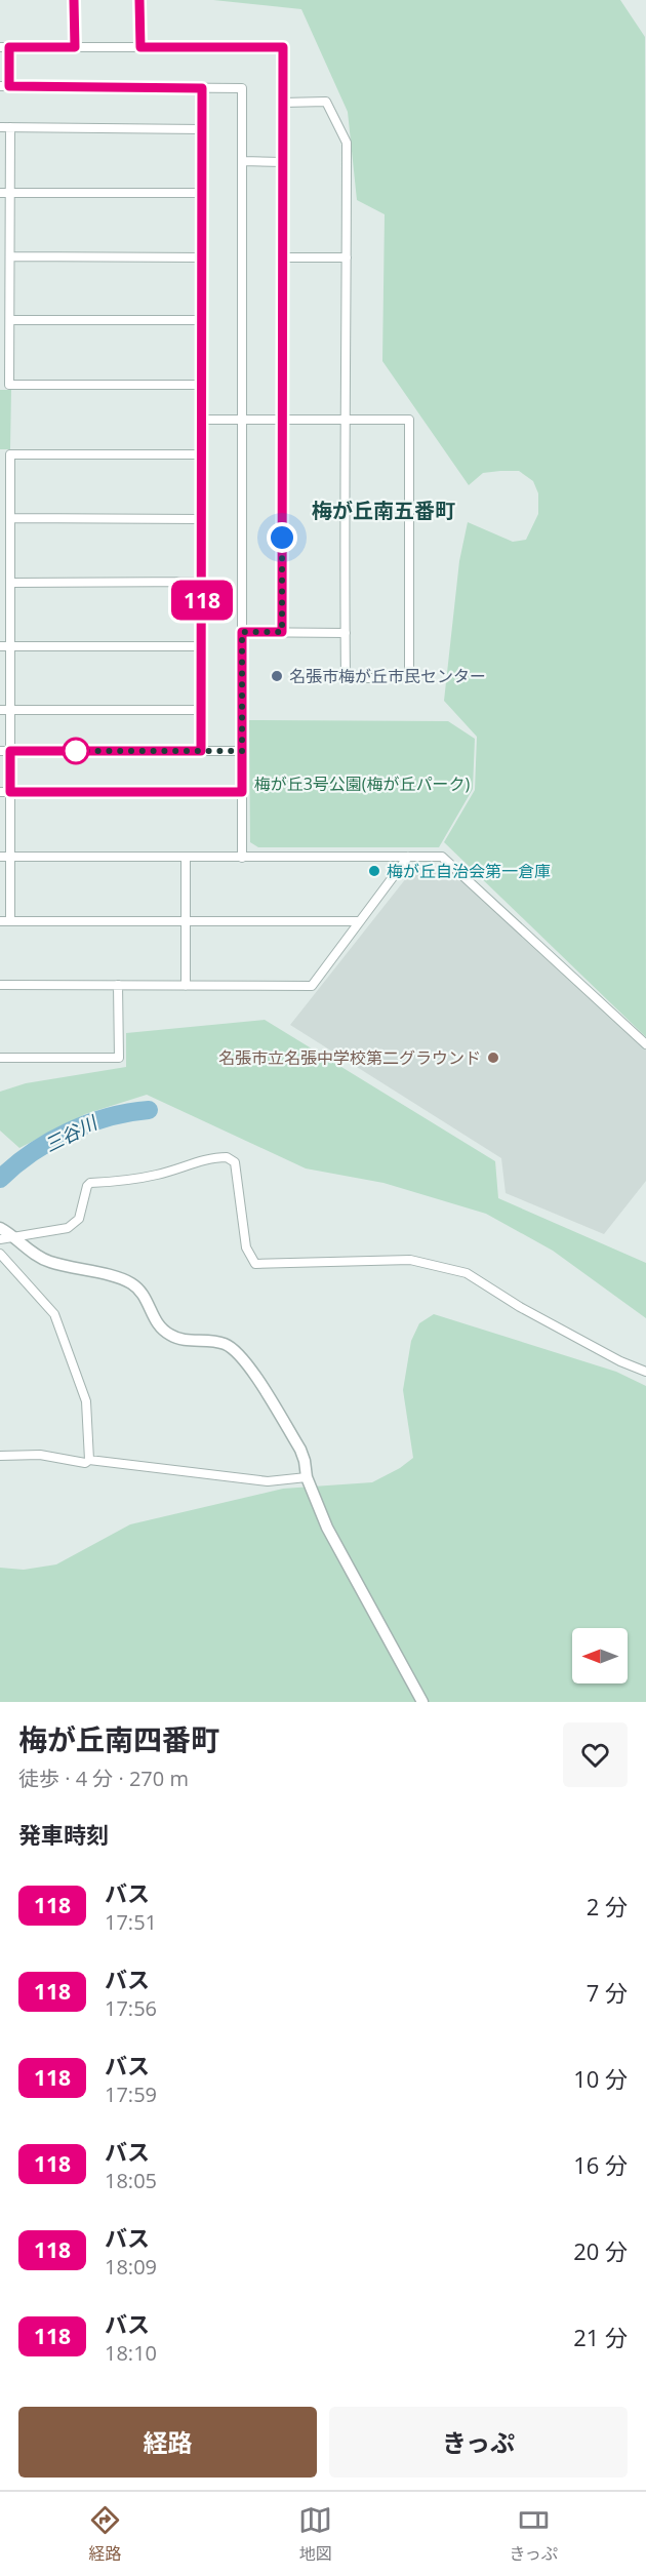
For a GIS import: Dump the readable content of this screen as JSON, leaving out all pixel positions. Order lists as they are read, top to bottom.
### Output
{
  "districts": ["梅が丘南五番町"],
  "water": ["三谷川"],
  "parks": ["梅が丘3号公園(梅が丘パーク)"],
  "places": ["名張市梅が丘市民センター", "梅が丘自治会第一倉庫", "名張市立名張中学校第二グラウンド"],
  "lines": ["bus line 118"],
  "north": "left",
  "page": {
    "on_map": "118",
    "heading": [
      ["梅が丘南四番町", "徒歩 · 4 分 · 270 m"],
      "発車時刻"
    ],
    "list": [
      {
        "mark": "118",
        "name": "バス",
        "note": "17:51",
        "value": "2 分"
      },
      {
        "mark": "118",
        "name": "バス",
        "note": "17:56",
        "value": "7 分"
      },
      {
        "mark": "118",
        "name": "バス",
        "note": "17:59",
        "value": "10 分"
      },
      {
        "mark": "118",
        "name": "バス",
        "note": "18:05",
        "value": "16 分"
      },
      {
        "mark": "118",
        "name": "バス",
        "note": "18:09",
        "value": "20 分"
      },
      {
        "mark": "118",
        "name": "バス",
        "note": "18:10",
        "value": "21 分"
      }
    ],
    "buttons": ["経路", "きっぷ"],
    "tabs": ["経路", "地図", "きっぷ"]
  }
}
